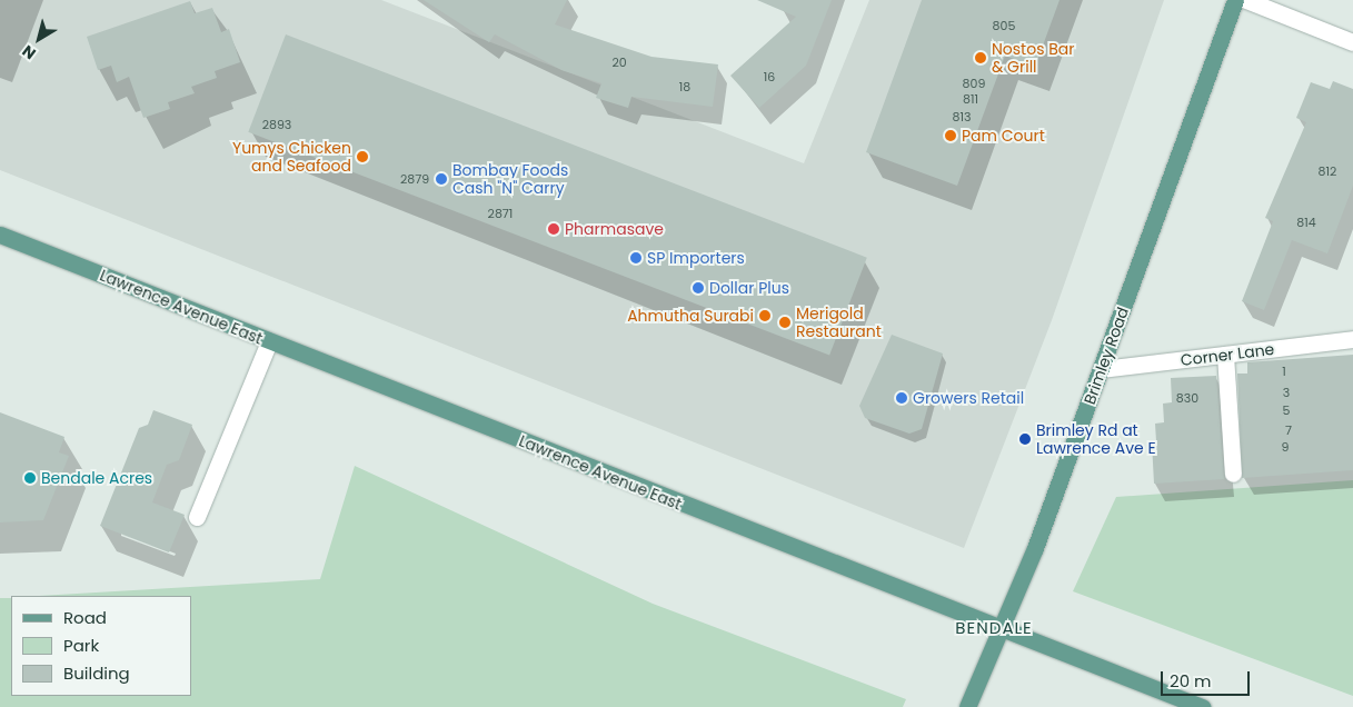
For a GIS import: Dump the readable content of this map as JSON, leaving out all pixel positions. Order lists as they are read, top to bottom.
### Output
{
  "streets": {
    "main road": ["Lawrence Avenue East", "Brimley Road"],
    "street": ["Corner Lane"]
  },
  "crossings": [
    ["Lawrence Avenue East", "Brimley Road"],
    ["Corner Lane", "Brimley Road"]
  ],
  "districts": ["BENDALE"],
  "places": [
    "Nostos Bar & Grill",
    "Pam Court",
    "Yumys Chicken and Seafood",
    "Bombay Foods Cash \"N\" Carry",
    "Pharmasave",
    "SP Importers",
    "Dollar Plus",
    "Ahmutha Surabi",
    "Merigold Restaurant",
    "Growers Retail",
    "Brimley Rd at Lawrence Ave E",
    "Bendale Acres"
  ],
  "house_numbers": [
    "805",
    "20",
    "16",
    "809",
    "18",
    "811",
    "813",
    "2893",
    "812",
    "2879",
    "2871",
    "814",
    "1",
    "3",
    "830",
    "5",
    "7",
    "9"
  ],
  "legend": ["Road", "Park", "Building"],
  "scale_bar": "20 m",
  "north": "bottom left"
}
